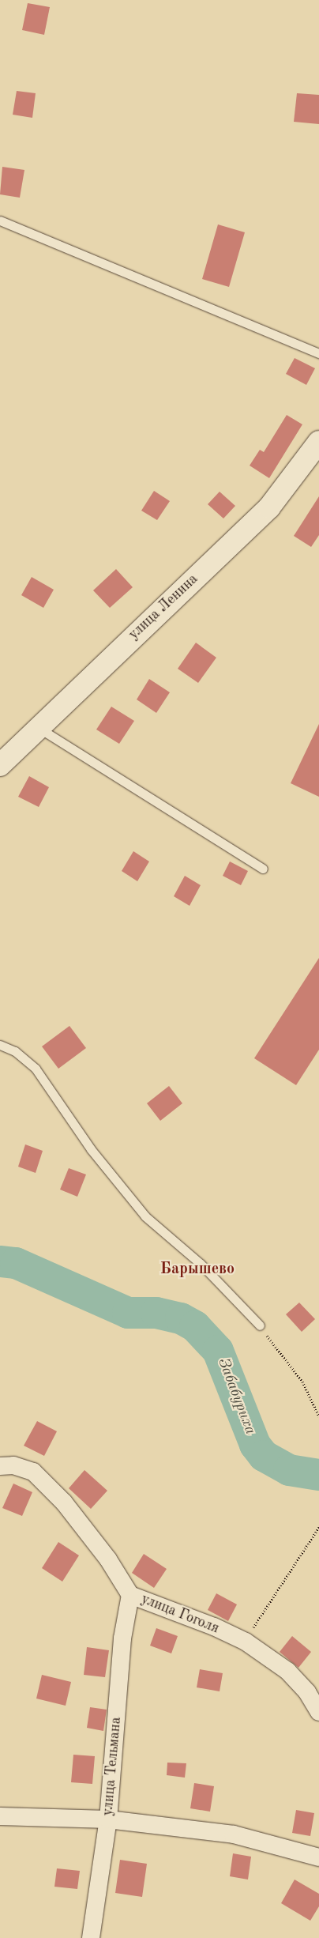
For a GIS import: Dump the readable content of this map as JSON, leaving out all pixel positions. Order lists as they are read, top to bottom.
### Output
{
  "streets": {
    "main road": ["улица Ленина"],
    "street": ["улица Гоголя", "улица Тельмана"]
  },
  "crossings": [
    ["улица Гоголя", "улица Тельмана"]
  ],
  "districts": ["Барышево"],
  "water": ["Забабуриха"]
}
